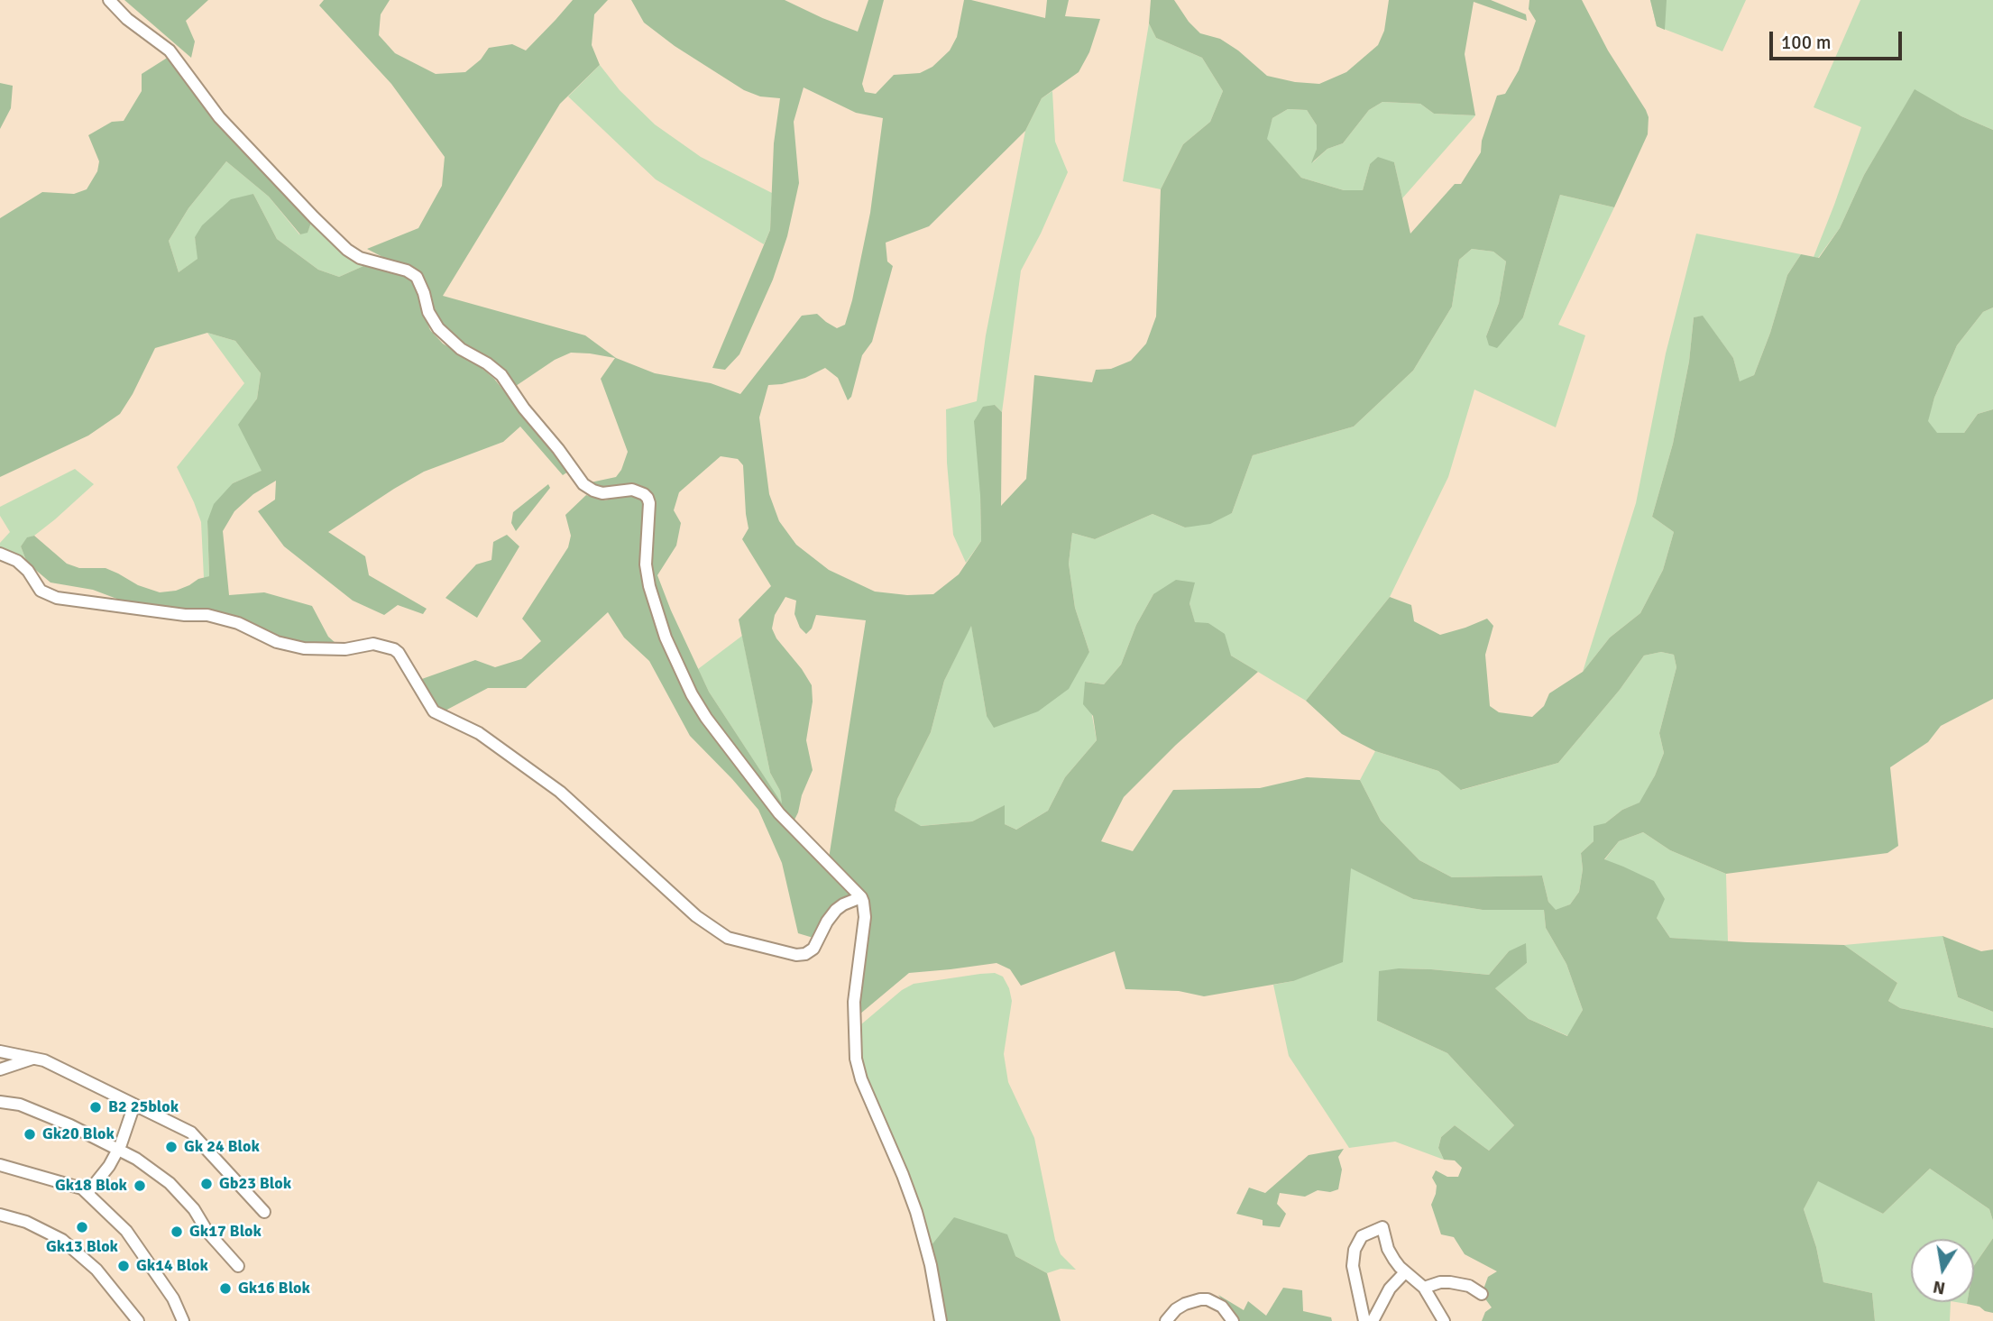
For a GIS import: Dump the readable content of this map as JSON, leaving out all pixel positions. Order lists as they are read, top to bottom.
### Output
{
  "places": [
    "B2 25blok",
    "Gk20 Blok",
    "Gk 24 Blok",
    "Gb23 Blok",
    "Gk18 Blok",
    "Gk13 Blok",
    "Gk17 Blok",
    "Gk14 Blok",
    "Gk16 Blok"
  ],
  "scale_bar": "100 m",
  "north": "bottom"
}
